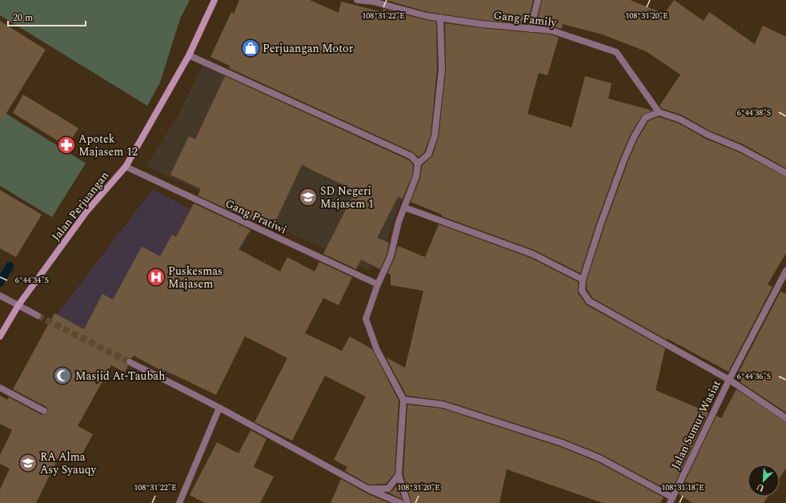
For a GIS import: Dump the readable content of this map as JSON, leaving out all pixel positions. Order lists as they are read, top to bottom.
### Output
{
  "streets": {
    "street": [
      "Gang Family",
      "Jalan Perjuangan",
      "Gang Pratiwi",
      "Jalan Sumur Wasiat"
    ]
  },
  "crossings": [
    ["Jalan Perjuangan", "Gang Pratiwi"]
  ],
  "places": {
    "shop": ["Perjuangan Motor"],
    "pharmacy": ["Apotek Majasem 12"],
    "school or university": ["SD Negeri Majasem 1", "RA Alma Asy Syauqy"],
    "hospital": ["Puskesmas Majasem"],
    "mosque": ["Masjid At-Taubah"]
  },
  "scale_bar": "20 m",
  "north": "bottom left",
  "coordinates": [
    "108°31'22\"E",
    "108°31'20\"E",
    "6°44'38\"S",
    "6°44'34\"S",
    "6°44'36\"S",
    "108°31'18\"E"
  ]
}
